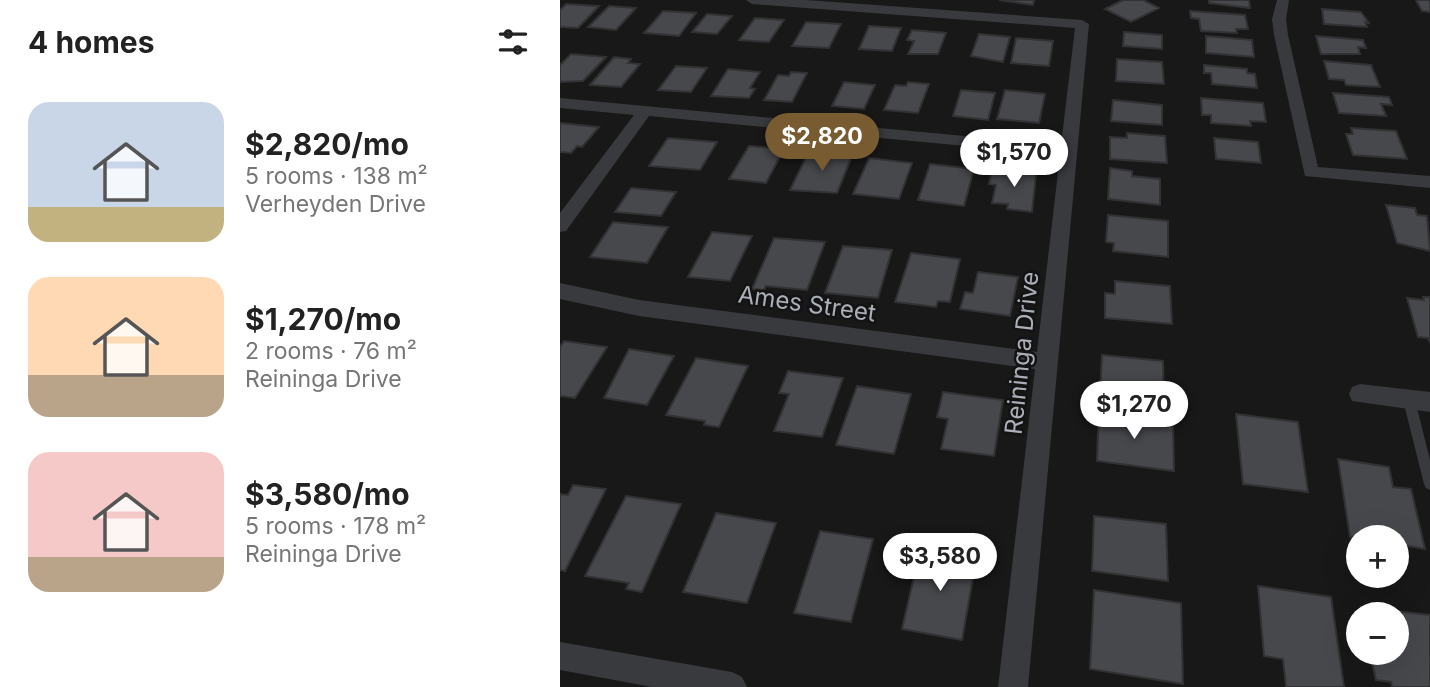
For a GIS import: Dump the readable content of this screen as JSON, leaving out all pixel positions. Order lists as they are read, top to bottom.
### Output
{
  "streets": {
    "street": ["Ames Street", "Reininga Drive"]
  },
  "crossings": [
    ["Ames Street", "Reininga Drive"]
  ],
  "page": {
    "heading": "4 homes",
    "list": [
      {
        "name": "$2,820/mo",
        "note": "5 rooms · 138 m² · Verheyden Drive"
      },
      {
        "name": "$1,270/mo",
        "note": "2 rooms · 76 m² · Reininga Drive"
      },
      {
        "name": "$3,580/mo",
        "note": "5 rooms · 178 m² · Reininga Drive"
      }
    ],
    "price": [
      "$2,820",
      "$1,570",
      "$1,270",
      "$3,580"
    ],
    "map_buttons": ["+", "−"]
  }
}
